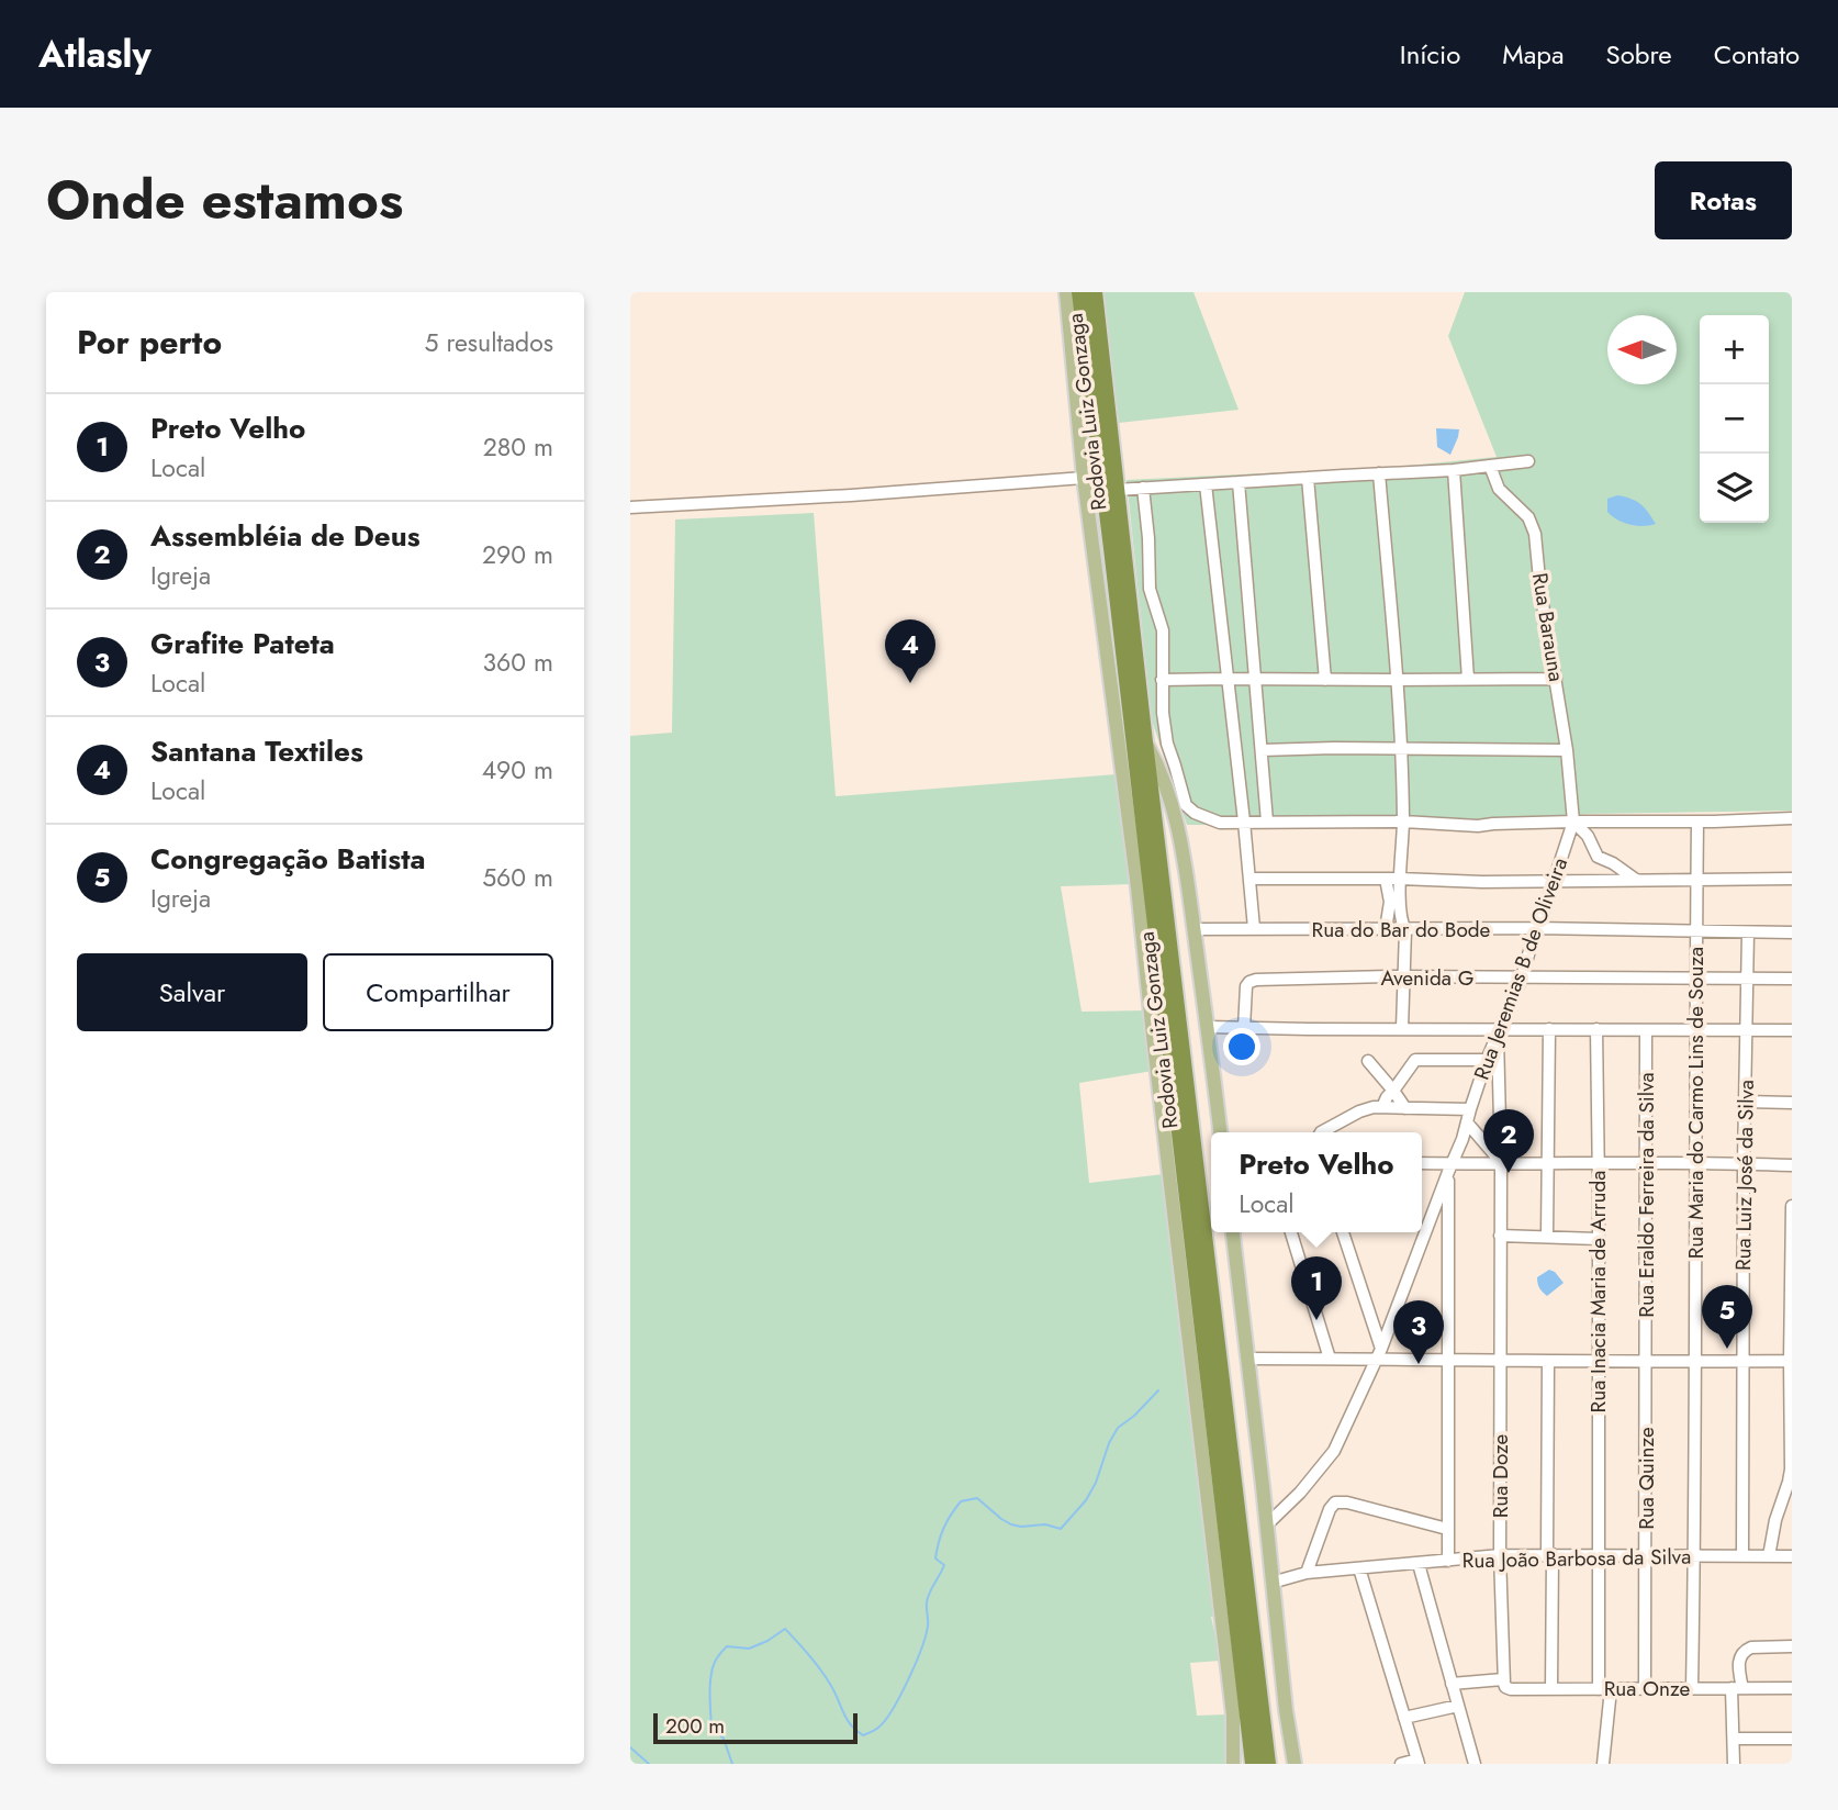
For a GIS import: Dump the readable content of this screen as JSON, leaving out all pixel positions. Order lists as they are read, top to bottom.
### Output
{
  "streets": {
    "highway": ["Rodovia Luiz Gonzaga"],
    "street": [
      "Rua Barauna",
      "Rua do Bar do Bode",
      "Rua Jeremias B de Oliveira",
      "Avenida G",
      "Rua Maria do Carmo Lins de Souza",
      "Rua Luiz José da Silva",
      "Rua Eraldo Ferreira da Silva",
      "Rua Inacia Maria de Arruda",
      "Rua Doze",
      "Rua Quinze",
      "Rua João Barbosa da Silva",
      "Rua Onze"
    ]
  },
  "crossings": [
    ["Rua Barauna", "Rua Jeremias B de Oliveira"],
    ["Rua do Bar do Bode", "Rua Jeremias B de Oliveira"],
    ["Rua do Bar do Bode", "Rua Maria do Carmo Lins de Souza"],
    ["Rua do Bar do Bode", "Rua Luiz José da Silva"],
    ["Rua Jeremias B de Oliveira", "Avenida G"],
    ["Rua Jeremias B de Oliveira", "Rua Doze"],
    ["Avenida G", "Rua Maria do Carmo Lins de Souza"],
    ["Avenida G", "Rua Luiz José da Silva"],
    ["Rua Maria do Carmo Lins de Souza", "Rua João Barbosa da Silva"],
    ["Rua Maria do Carmo Lins de Souza", "Rua Onze"],
    ["Rua Luiz José da Silva", "Rua João Barbosa da Silva"],
    ["Rua Eraldo Ferreira da Silva", "Rua Quinze"],
    ["Rua Inacia Maria de Arruda", "Rua João Barbosa da Silva"],
    ["Rua Inacia Maria de Arruda", "Rua Onze"],
    ["Rua Doze", "Rua João Barbosa da Silva"],
    ["Rua Doze", "Rua Onze"],
    ["Rua Quinze", "Rua João Barbosa da Silva"],
    ["Rua Quinze", "Rua Onze"]
  ],
  "scale_bar": "200 m",
  "north": "left",
  "page": {
    "header": "Atlasly",
    "nav": [
      "Início",
      "Mapa",
      "Sobre",
      "Contato"
    ],
    "title": "Onde estamos",
    "buttons": [
      "Rotas",
      ["Salvar", "Compartilhar"]
    ],
    "heading": ["Por perto", "5 resultados"],
    "map_buttons": ["+", "−"],
    "list": [
      {
        "mark": "1",
        "name": "Preto Velho",
        "note": "Local",
        "value": "280 m"
      },
      {
        "mark": "2",
        "name": "Assembléia de Deus",
        "note": "Igreja",
        "value": "290 m"
      },
      {
        "mark": "3",
        "name": "Grafite Pateta",
        "note": "Local",
        "value": "360 m"
      },
      {
        "mark": "4",
        "name": "Santana Textiles",
        "note": "Local",
        "value": "490 m"
      },
      {
        "mark": "5",
        "name": "Congregação Batista",
        "note": "Igreja",
        "value": "560 m"
      }
    ],
    "pins": [
      "4",
      "2",
      "1",
      "5",
      "3"
    ],
    "popup": ["Preto Velho", "Local"],
    "scale": "200 m"
  }
}
